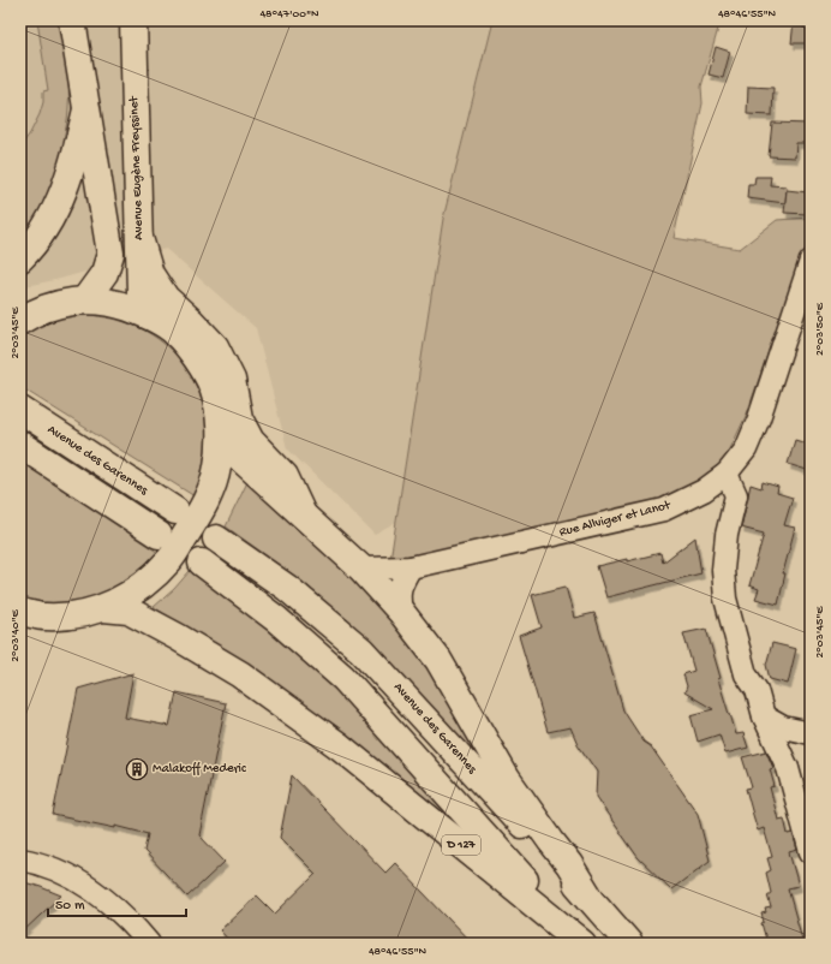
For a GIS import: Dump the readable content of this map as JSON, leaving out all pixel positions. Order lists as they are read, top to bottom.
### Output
{
  "streets": {
    "main road": ["Avenue Eugène Freyssinet", "Avenue des Garennes", "D 127"],
    "street": ["Rue Allviger et Lanot"]
  },
  "places": {
    "building": ["Malakoff Mederic"]
  },
  "scale_bar": "50 m",
  "coordinates": [
    "48°47'00\"N",
    "48°46'55\"N",
    "2°03'50\"E",
    "2°03'45\"E",
    "2°03'40\"E"
  ]
}
